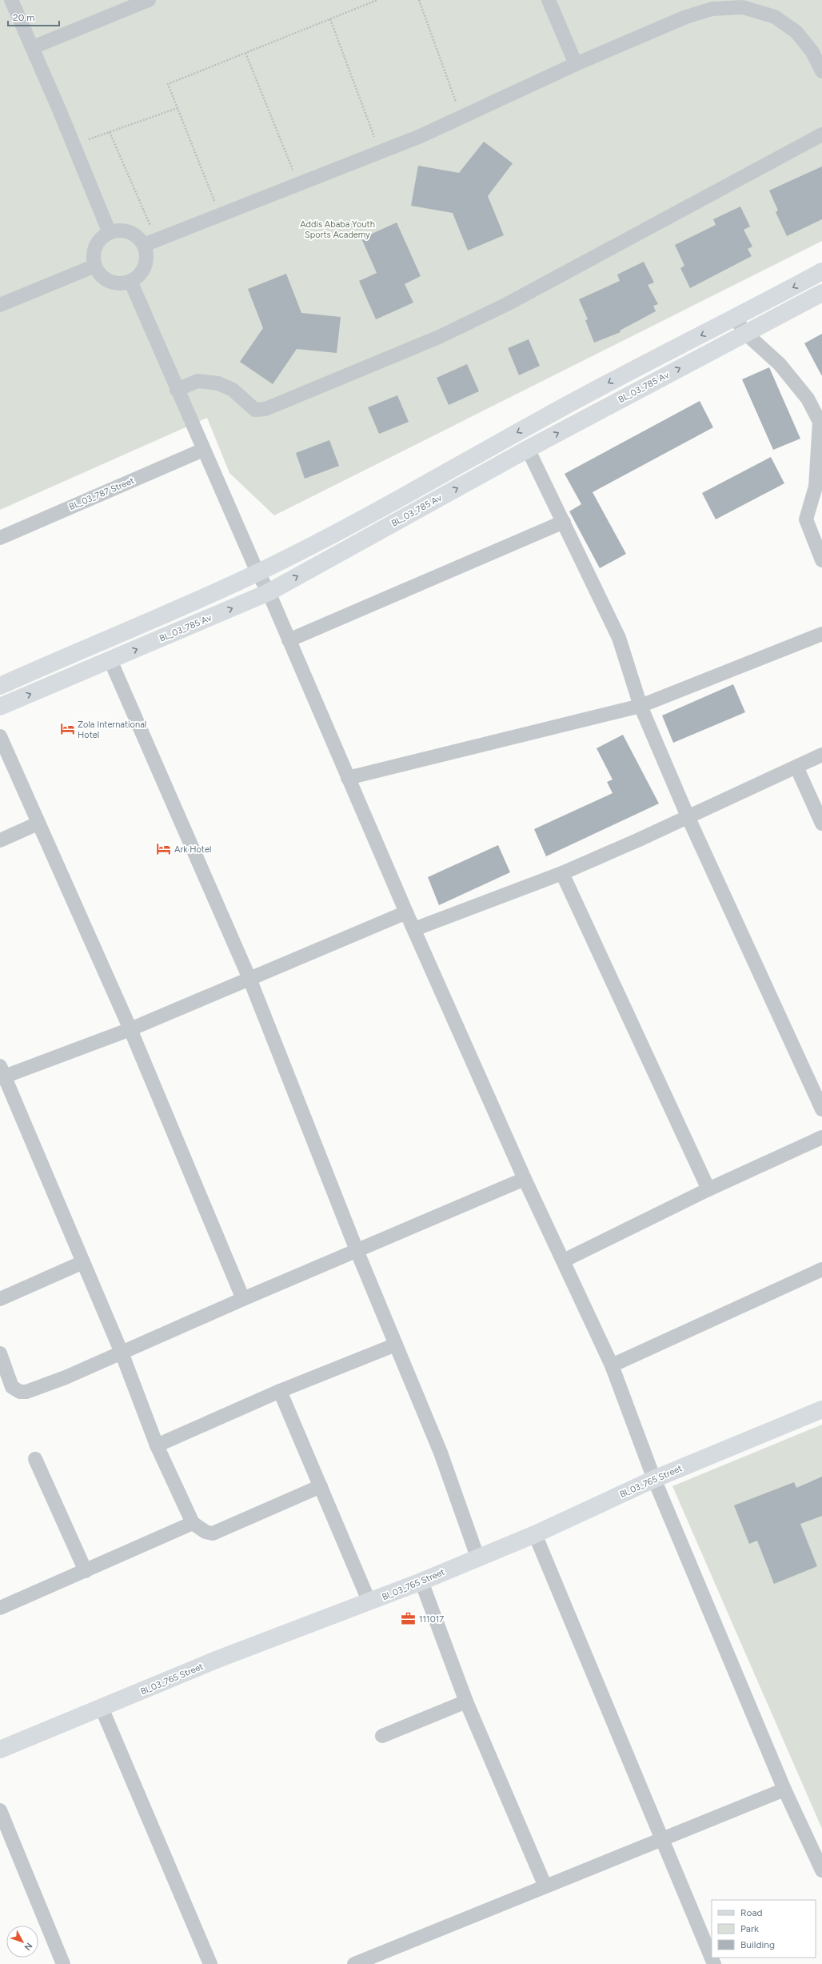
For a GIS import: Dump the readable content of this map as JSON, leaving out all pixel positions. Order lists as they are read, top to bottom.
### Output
{
  "streets": {
    "main road": ["BL_03_785 Av", "Bl_03_765 Street"],
    "street": ["BL_03_787 Street"]
  },
  "parks": ["Addis Ababa Youth Sports Academy"],
  "places": {
    "hotel": ["Zola International Hotel", "Ark Hotel"],
    "office": ["111017"]
  },
  "legend": ["Road", "Park", "Building"],
  "scale_bar": "20 m",
  "north": "bottom right"
}
